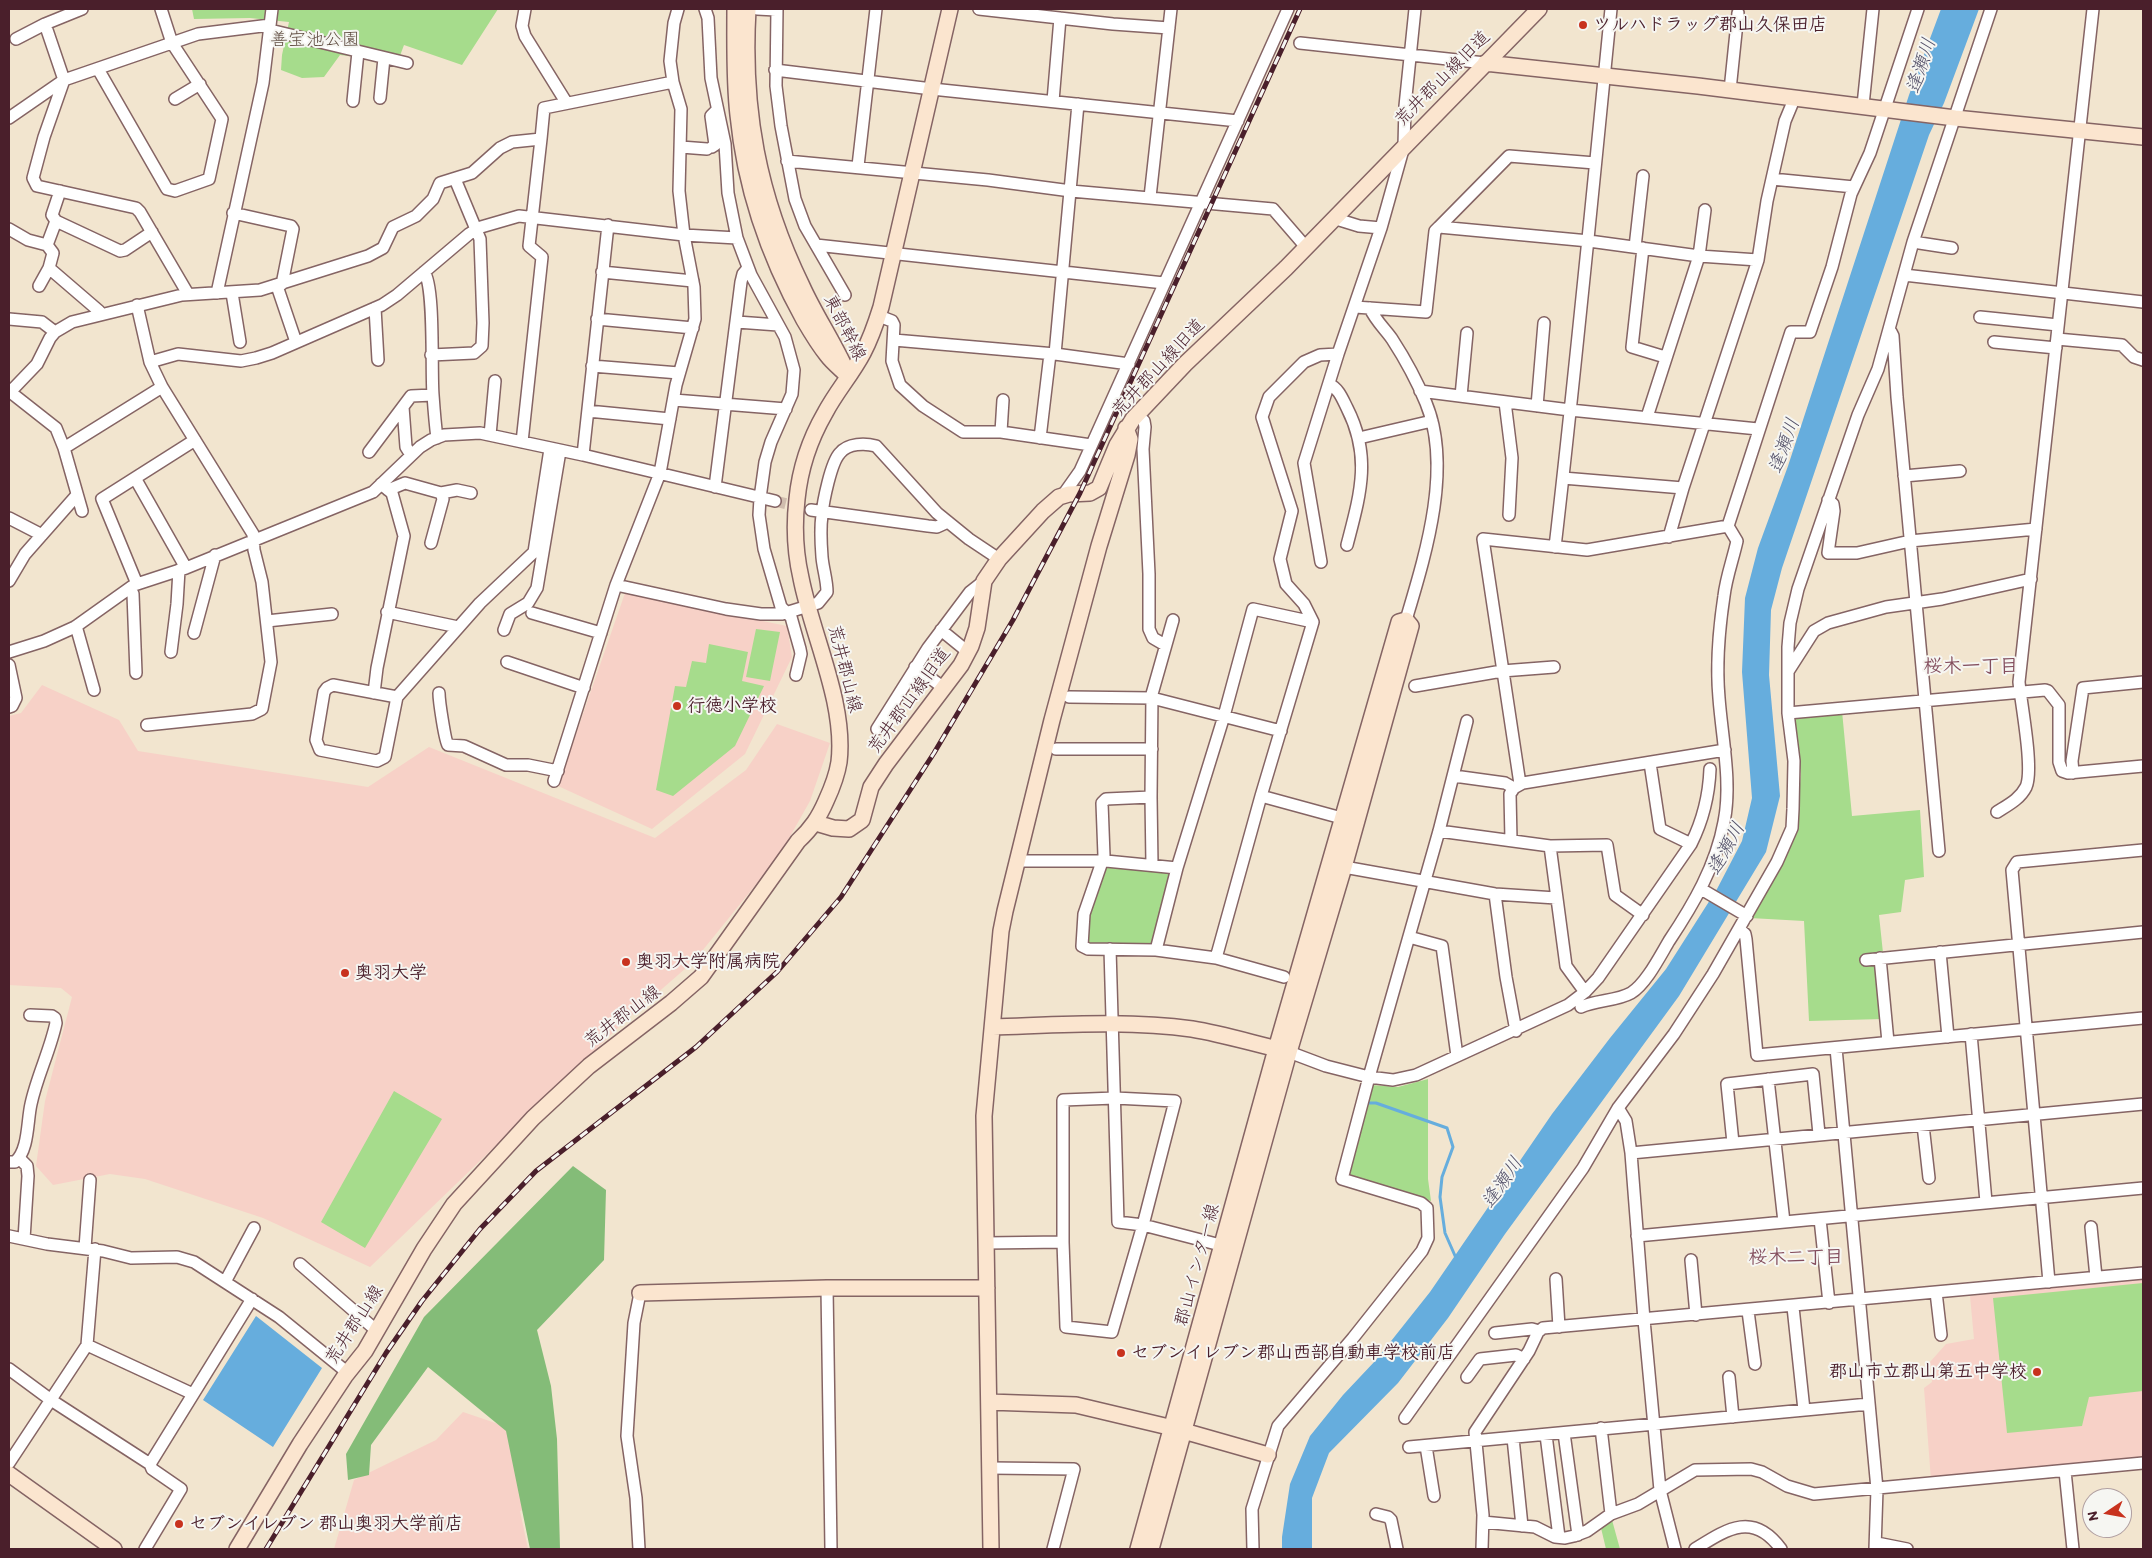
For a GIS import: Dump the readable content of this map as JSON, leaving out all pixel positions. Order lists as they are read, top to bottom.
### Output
{
  "streets": {
    "street": [
      "荒井郡山線旧道",
      "東部幹線",
      "荒井郡山線",
      "郡山インター線"
    ]
  },
  "crossings": [
    ["荒井郡山線旧道", "荒井郡山線"],
    ["東部幹線", "荒井郡山線"]
  ],
  "districts": ["桜木一丁目", "桜木二丁目"],
  "water": ["逢瀬川"],
  "parks": ["善宝池公園"],
  "places": [
    "ツルハドラッグ郡山久保田店",
    "行徳小学校",
    "奥羽大学附属病院",
    "奥羽大学",
    "セブンイレブン郡山西部自動車学校前店",
    "郡山市立郡山第五中学校",
    "セブンイレブン 郡山奥羽大学前店"
  ],
  "north": "left"
}
